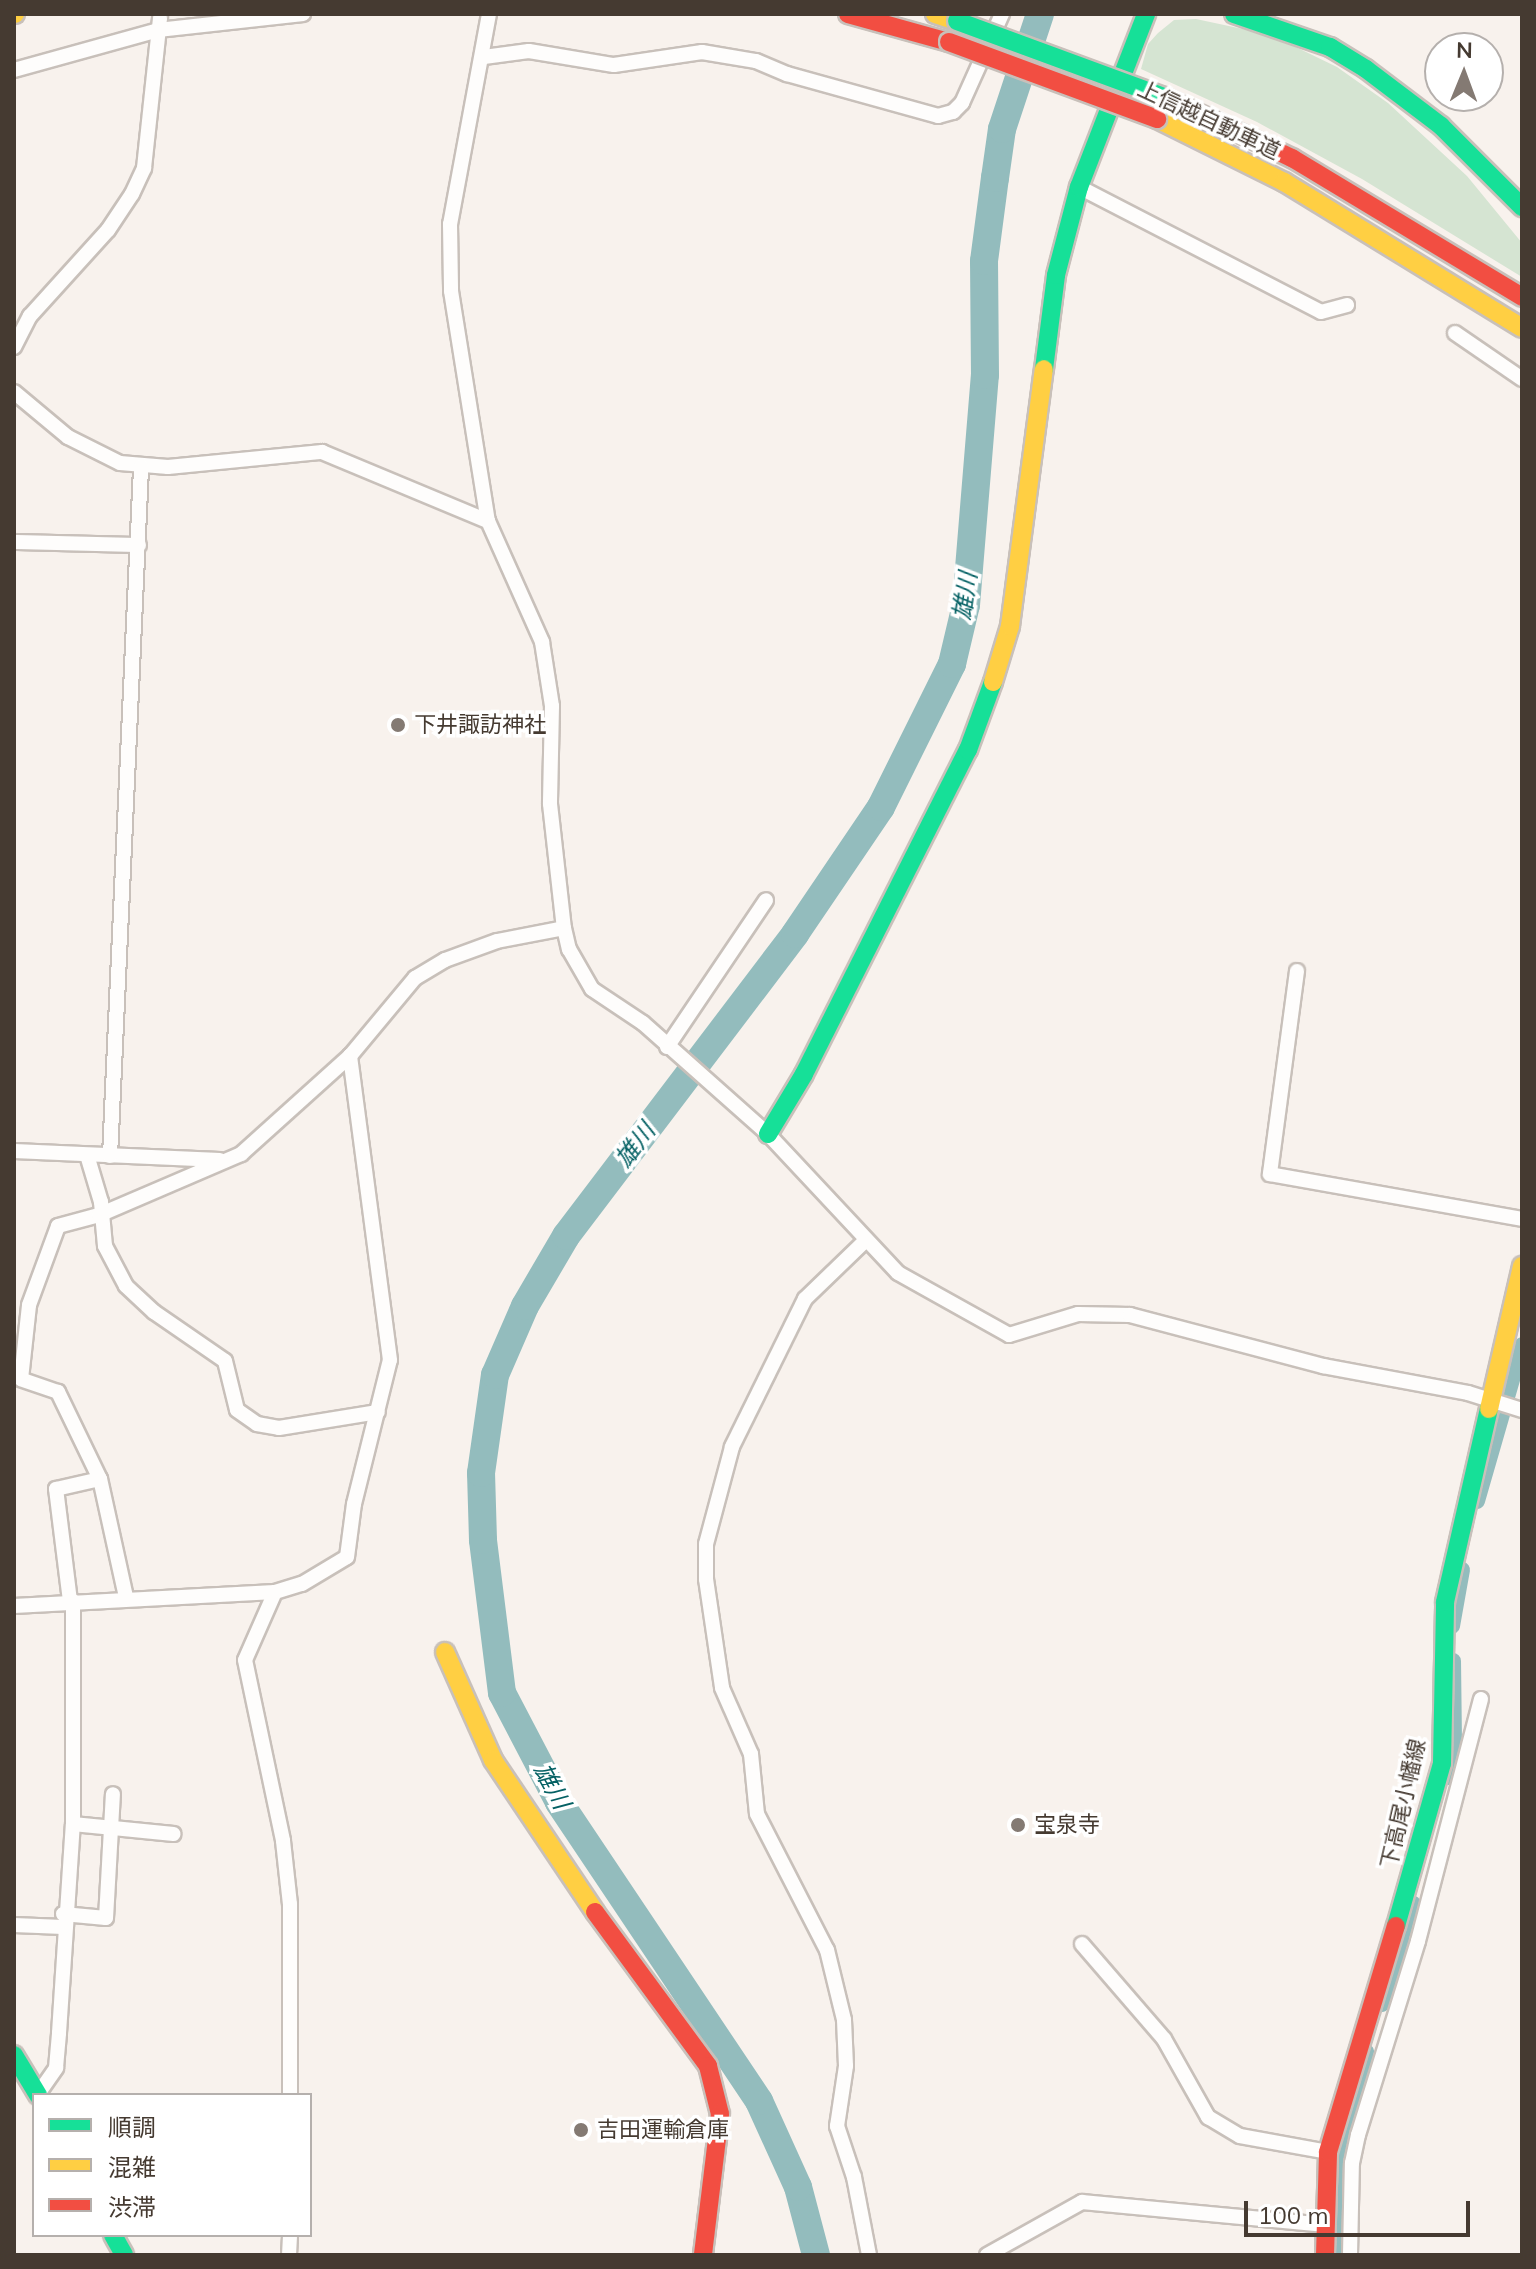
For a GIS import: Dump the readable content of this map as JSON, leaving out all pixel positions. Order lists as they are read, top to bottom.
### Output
{
  "streets": {
    "main road": ["上信越自動車道", "下高尾小幡線"]
  },
  "water": ["雄川"],
  "places": ["下井諏訪神社", "宝泉寺", "吉田運輸倉庫"],
  "legend": ["順調", "混雑", "渋滞"],
  "scale_bar": "100 m",
  "north": "top"
}
